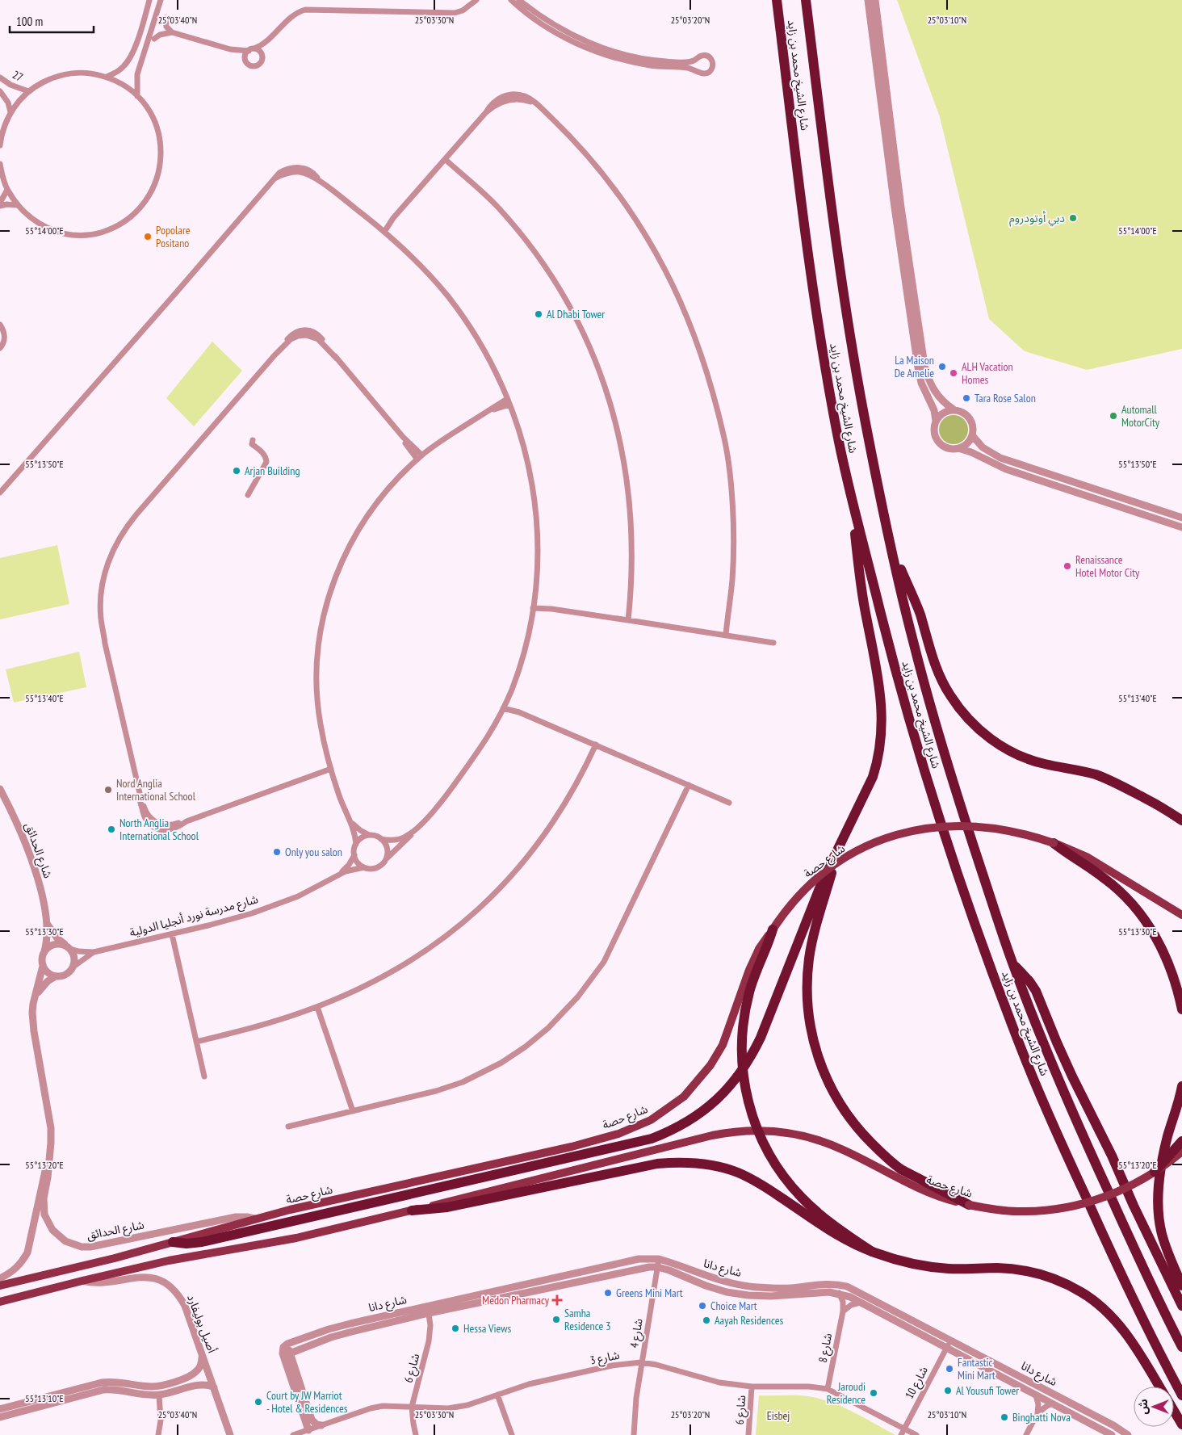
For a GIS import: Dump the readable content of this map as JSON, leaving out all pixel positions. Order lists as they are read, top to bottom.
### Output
{
  "streets": {
    "highway": ["شارع الشيخ محمد بن زايد"],
    "main road": ["شارع حصة"],
    "street": [
      "27",
      "شارع الحدائق",
      "شارع مدرسة نورد أنجليا الدولية",
      "شارع دانا",
      "أصيل بوليفارد",
      "شارع 4",
      "شارع 8",
      "شارع 3",
      "شارع 6",
      "شارع 10"
    ]
  },
  "crossings": [
    ["شارع الحدائق", "شارع حصة"],
    ["شارع حصة", "أصيل بوليفارد"],
    ["شارع دانا", "شارع 4"],
    ["شارع دانا", "شارع 8"],
    ["شارع دانا", "شارع 6"],
    ["شارع دانا", "شارع 10"],
    ["شارع 4", "شارع 3"],
    ["شارع 8", "شارع 3"],
    ["شارع 3", "شارع 6"],
    ["شارع 3", "شارع 10"]
  ],
  "parks": ["Eisbej"],
  "places": {
    "other": [
      "دبي أوتودروم",
      "Popolare Positano",
      "Al Dhabi Tower",
      "La Maison De Amelie",
      "ALH Vacation Homes",
      "Tara Rose Salon",
      "Automall MotorCity",
      "Arjan Building",
      "Renaissance Hotel Motor City",
      "Nord Anglia International School",
      "North Anglia International School",
      "Only you salon",
      "Greens Mini Mart",
      "Choice Mart",
      "Samha Residence 3",
      "Aayah Residences",
      "Hessa Views",
      "Fantastic Mini Mart",
      "Al Yousufi Tower",
      "Jaroudi Residence",
      "Court by JW Marriot - Hotel & Residences",
      "Binghatti Nova"
    ],
    "health": ["Medon Pharmacy"]
  },
  "scale_bar": "100 m",
  "north": "left",
  "coordinates": [
    "25°03'40\"N",
    "25°03'30\"N",
    "25°03'20\"N",
    "25°03'10\"N",
    "55°14'00\"E",
    "55°13'50\"E",
    "55°13'40\"E",
    "55°13'30\"E",
    "55°13'20\"E",
    "55°13'10\"E"
  ]
}
